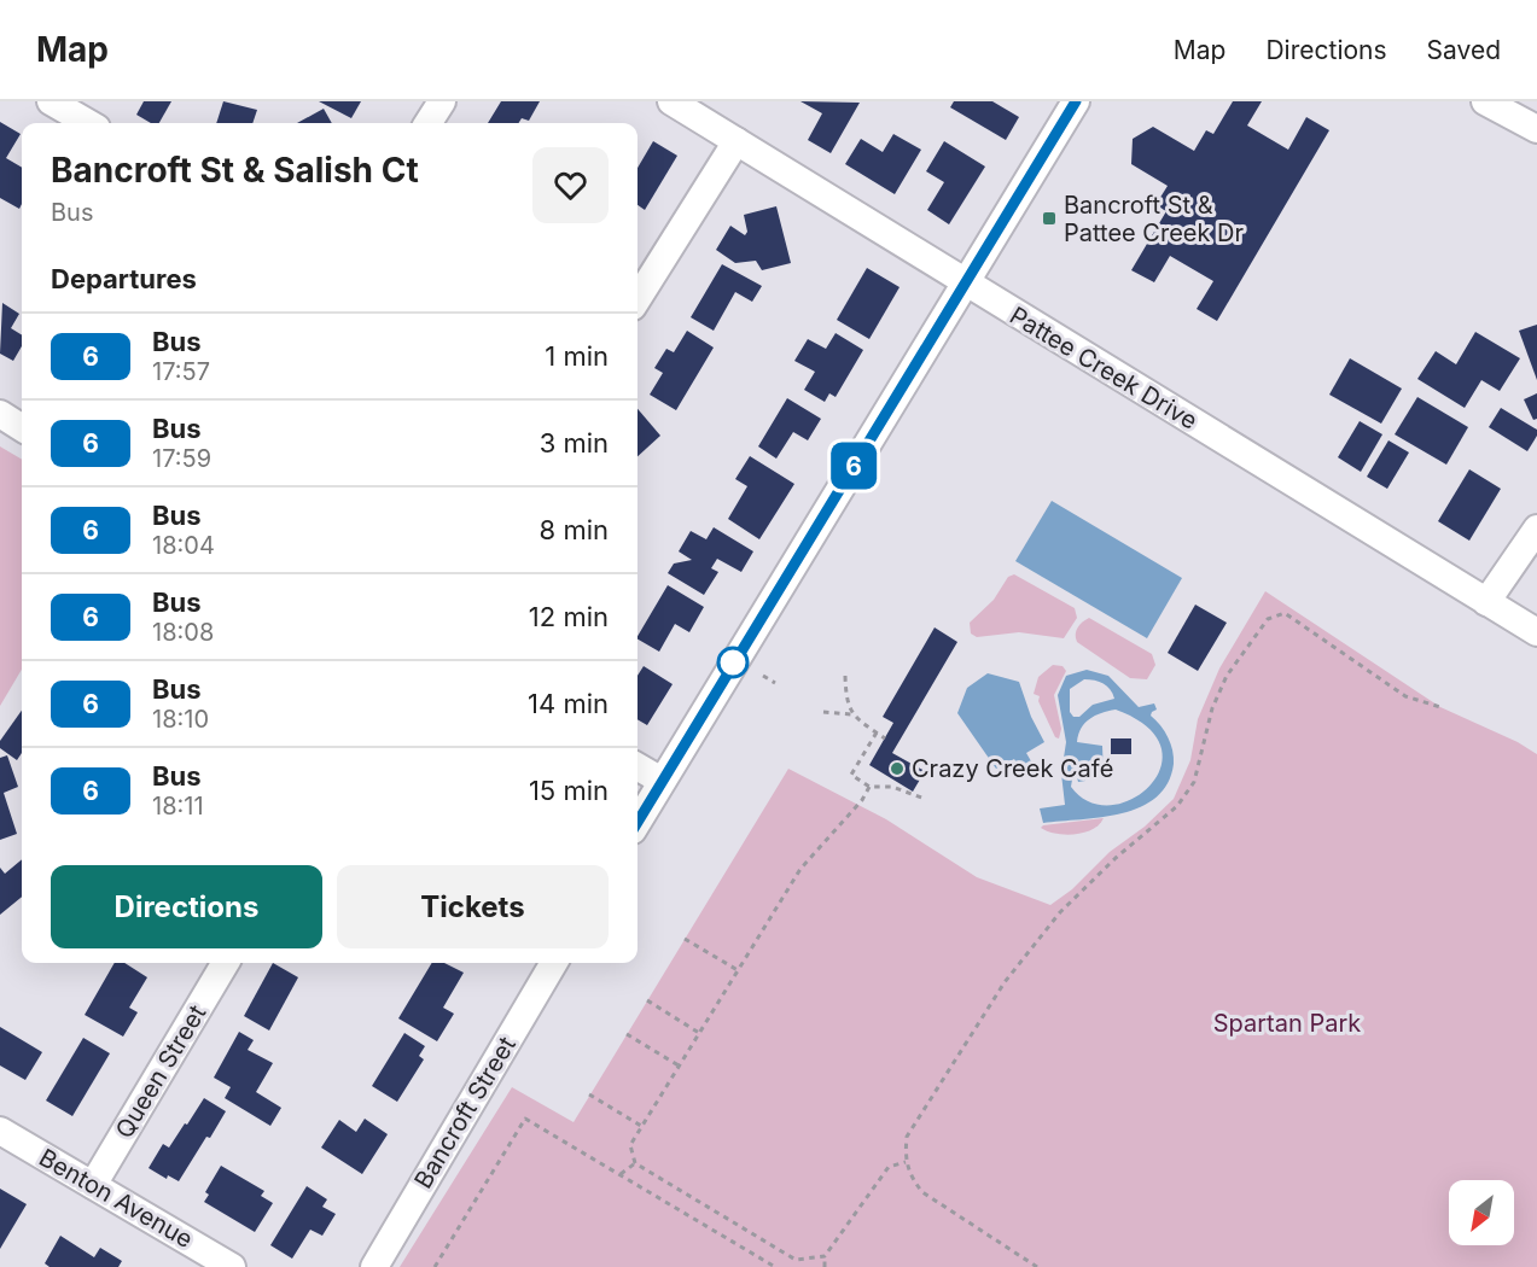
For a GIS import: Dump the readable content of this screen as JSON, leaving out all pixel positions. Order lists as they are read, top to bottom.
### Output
{
  "streets": {
    "street": [
      "Pattee Creek Drive",
      "Queen Street",
      "Bancroft Street",
      "Benton Avenue"
    ]
  },
  "crossings": [
    ["Queen Street", "Benton Avenue"]
  ],
  "parks": ["Spartan Park"],
  "places": {
    "transit": ["Bancroft St & Pattee Creek Dr"],
    "other": ["Crazy Creek Café"]
  },
  "lines": ["bus line 6"],
  "north": "bottom left",
  "page": {
    "header": "Map",
    "nav": ["Map", "Directions", "Saved"],
    "on_map": "6",
    "heading": [
      ["Bancroft St & Salish Ct", "Bus"],
      "Departures"
    ],
    "list": [
      {
        "mark": "6",
        "name": "Bus",
        "note": "17:57",
        "value": "1 min"
      },
      {
        "mark": "6",
        "name": "Bus",
        "note": "17:59",
        "value": "3 min"
      },
      {
        "mark": "6",
        "name": "Bus",
        "note": "18:04",
        "value": "8 min"
      },
      {
        "mark": "6",
        "name": "Bus",
        "note": "18:08",
        "value": "12 min"
      },
      {
        "mark": "6",
        "name": "Bus",
        "note": "18:10",
        "value": "14 min"
      },
      {
        "mark": "6",
        "name": "Bus",
        "note": "18:11",
        "value": "15 min"
      }
    ],
    "buttons": ["Directions", "Tickets"]
  }
}
